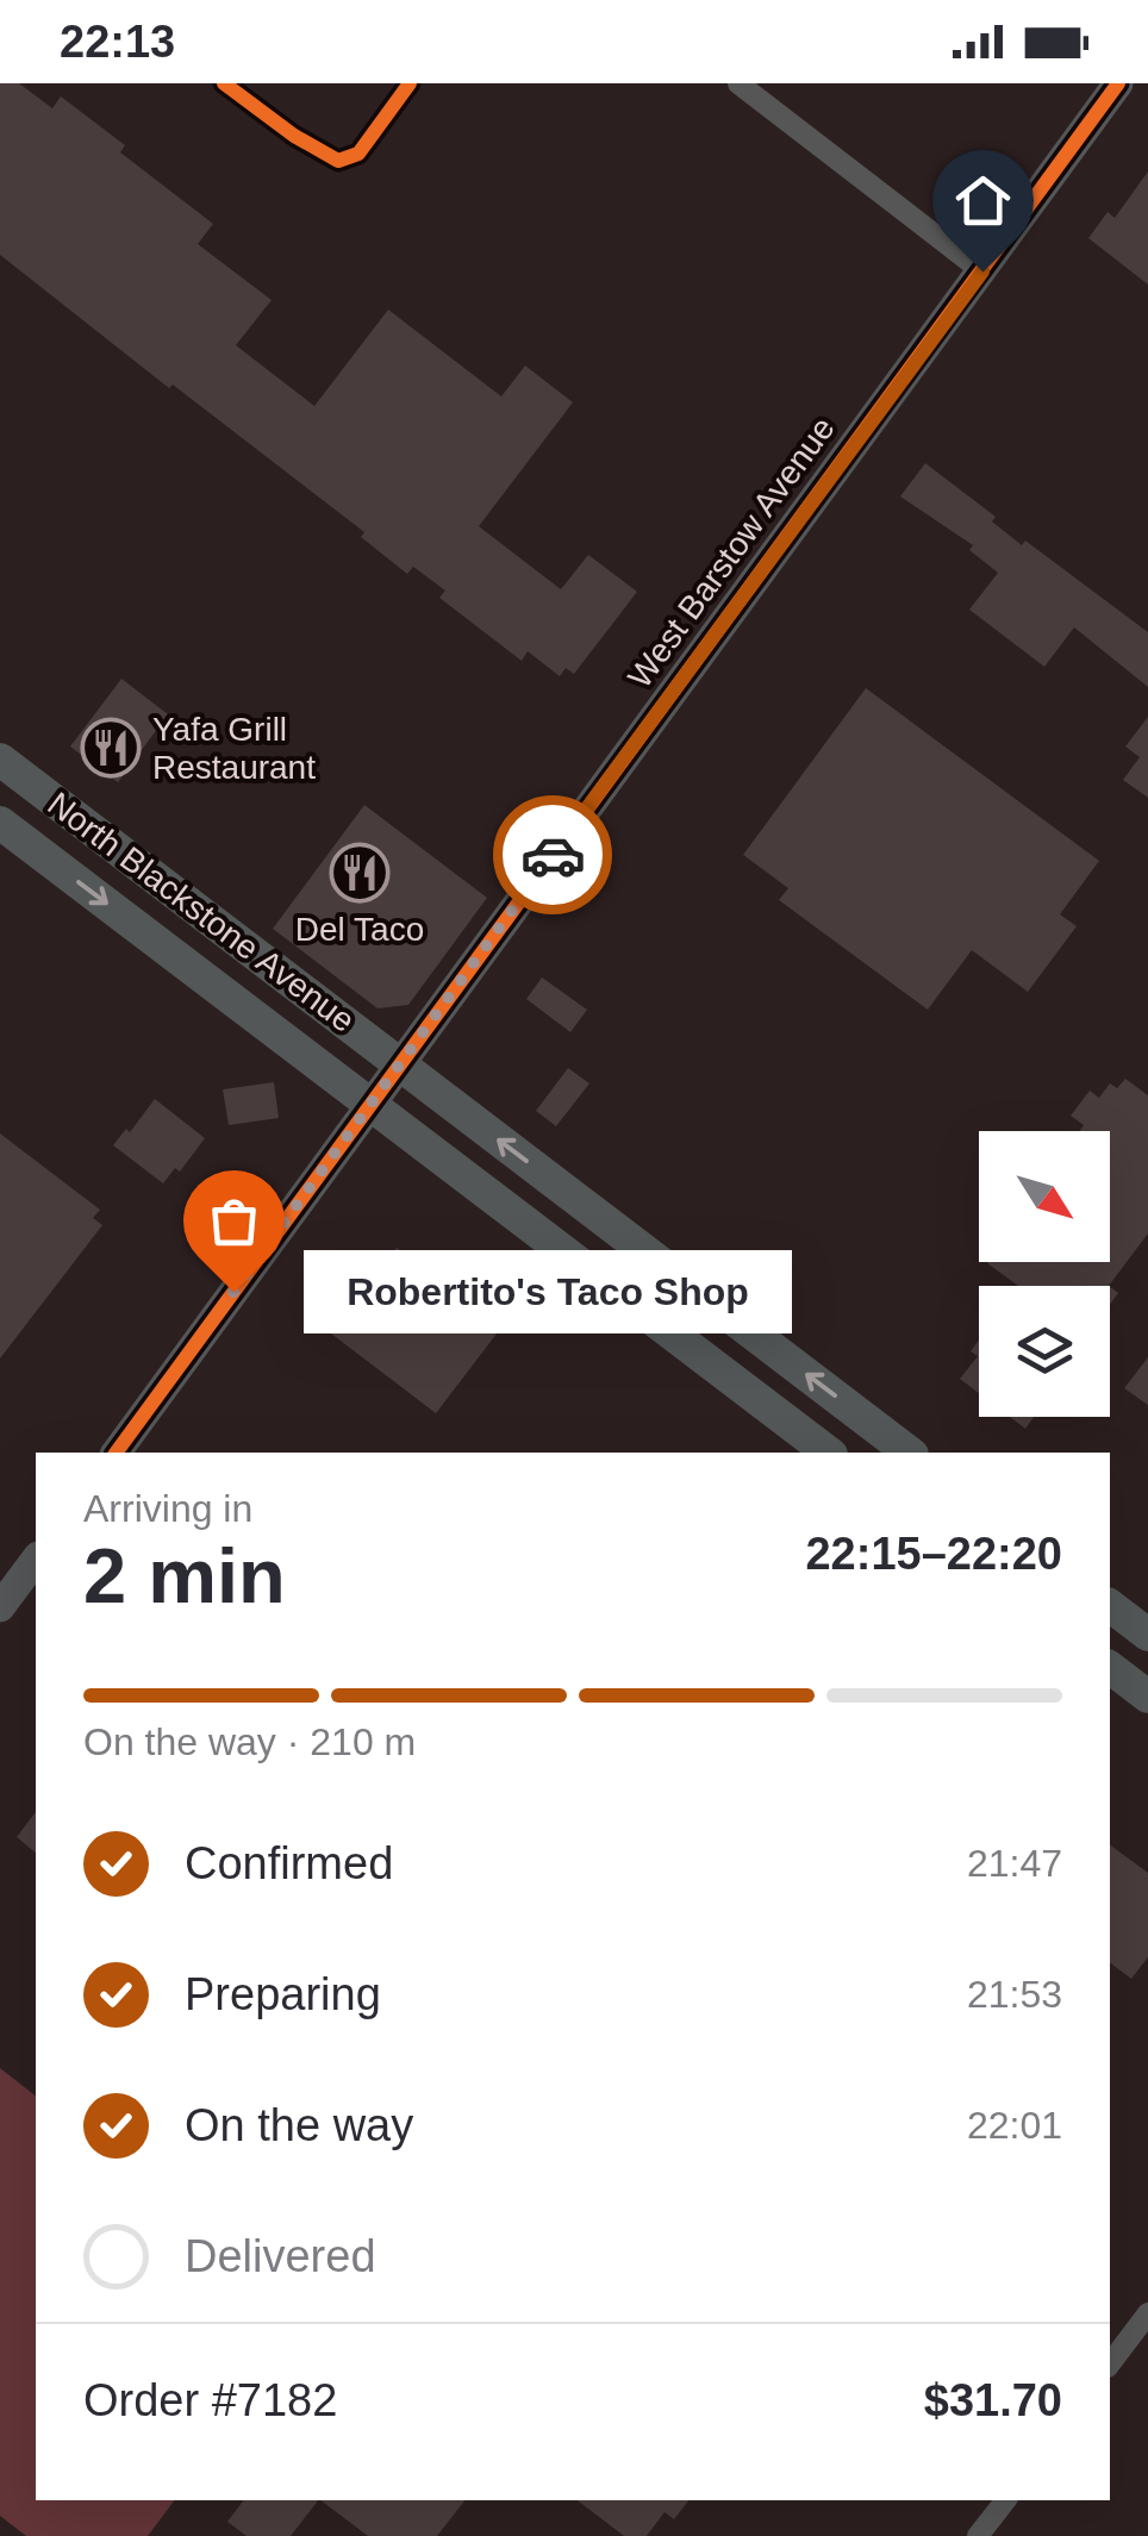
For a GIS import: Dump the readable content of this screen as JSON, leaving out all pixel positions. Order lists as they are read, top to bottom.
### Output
{
  "streets": {
    "main road": ["North Blackstone Avenue"],
    "street": ["West Barstow Avenue"]
  },
  "crossings": [
    ["West Barstow Avenue", "North Blackstone Avenue"]
  ],
  "places": {
    "restaurant": ["Yafa Grill Restaurant", "Del Taco"],
    "other": ["Robertito's Taco Shop"]
  },
  "north": "bottom right",
  "page": {
    "status": "22:13",
    "bubble": "Robertito's Taco Shop",
    "heading": ["2 min", "Arriving in", "22:15–22:20"],
    "panel": ["Order #7182", "$31.70"],
    "bar": "On the way · 210 m",
    "list": [
      ["Confirmed", "21:47"],
      ["Preparing", "21:53"],
      ["On the way", "22:01"],
      "Delivered"
    ]
  }
}
